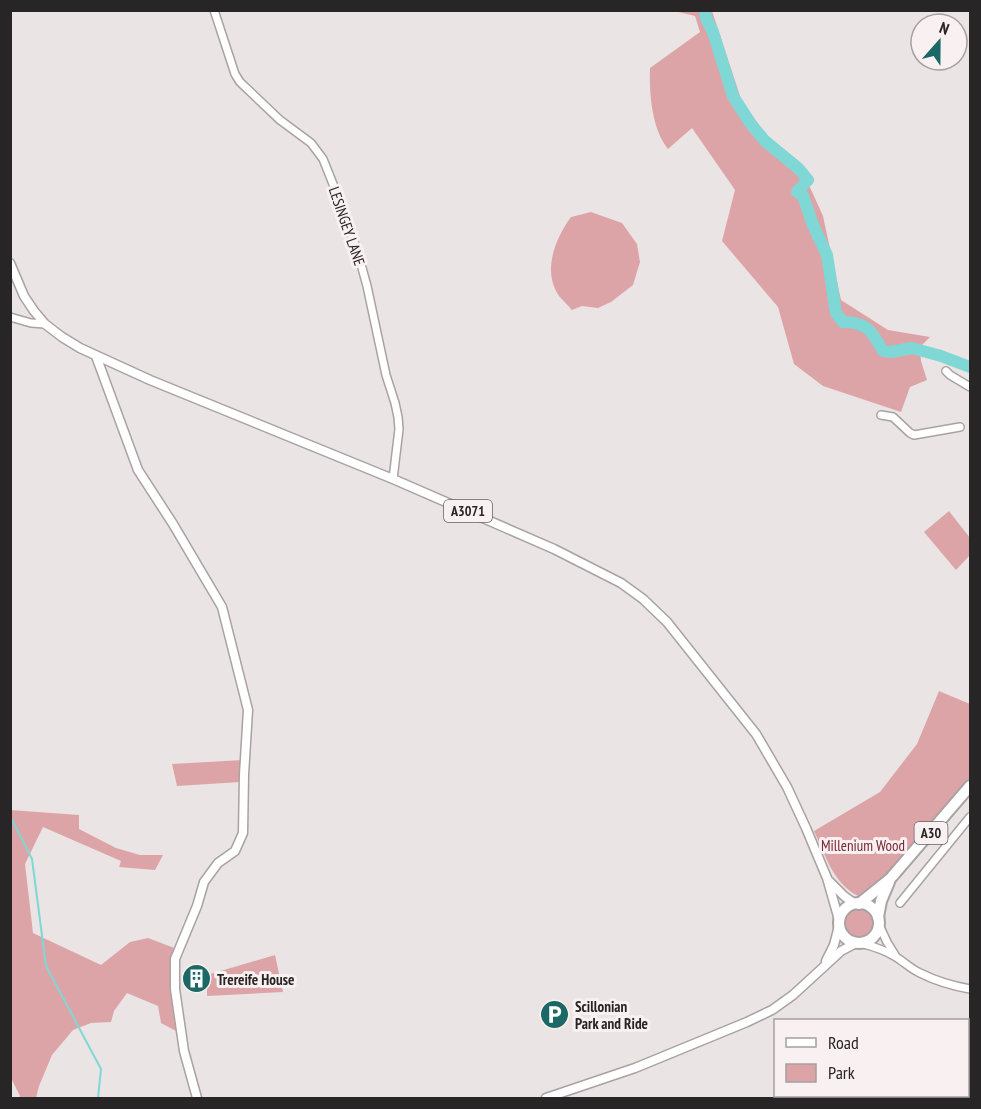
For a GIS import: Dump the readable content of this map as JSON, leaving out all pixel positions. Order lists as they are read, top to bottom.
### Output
{
  "streets": {
    "highway": ["A30"],
    "main road": ["A3071"],
    "street": ["LESINGEY LANE"]
  },
  "crossings": [
    ["LESINGEY LANE", "A3071"],
    ["A3071", "A30"]
  ],
  "parks": ["Millenium Wood"],
  "places": {
    "building": ["Trereife House"],
    "parking": ["Scillonian Park and Ride"]
  },
  "legend": ["Road", "Park"],
  "north": "top"
}
